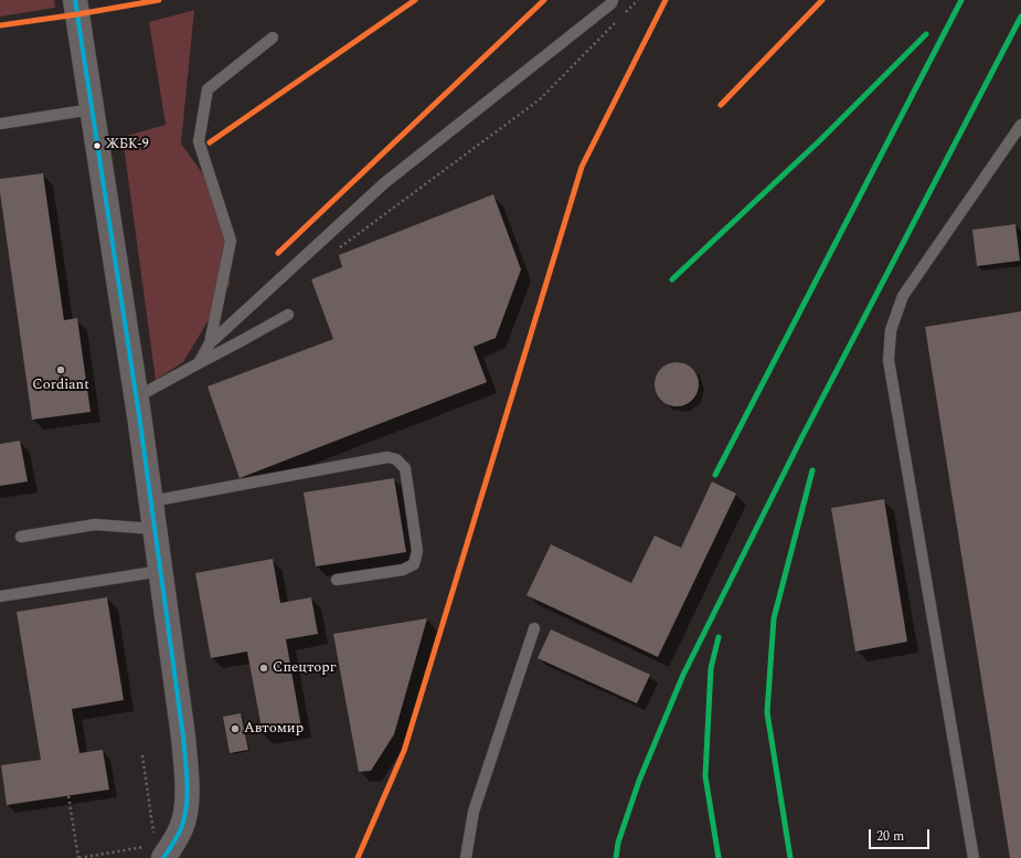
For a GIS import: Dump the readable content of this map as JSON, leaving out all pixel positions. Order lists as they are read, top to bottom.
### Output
{
  "places": [
    "ЖБК-9",
    "Cordiant",
    "Спецторг",
    "Автомир"
  ],
  "scale_bar": "20 m"
}
